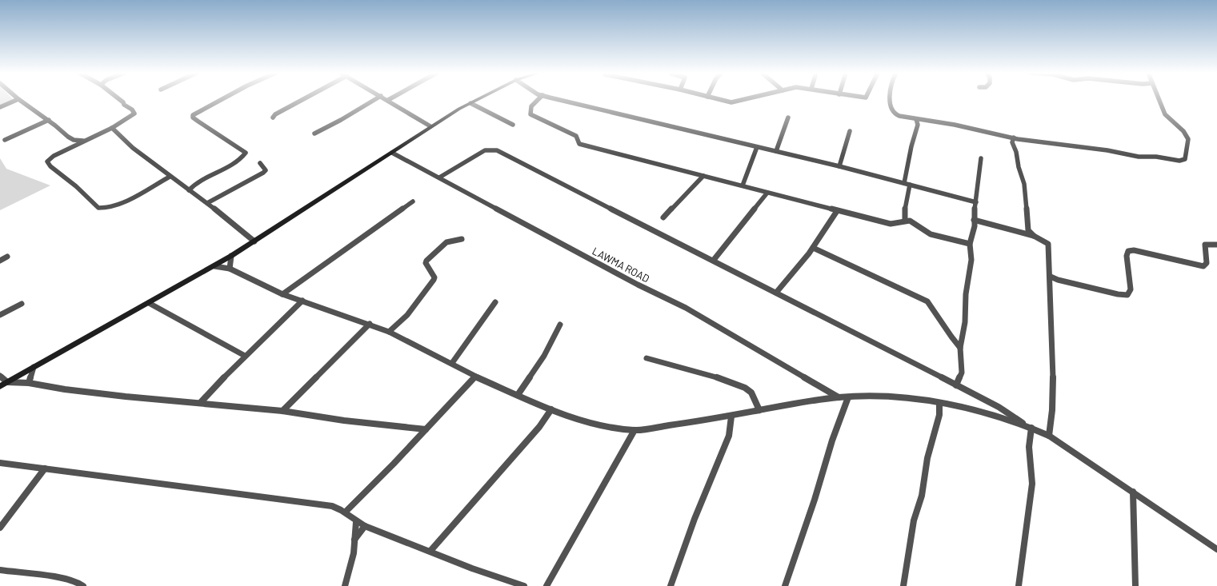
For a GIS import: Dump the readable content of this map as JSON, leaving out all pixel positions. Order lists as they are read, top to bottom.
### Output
{
  "streets": {
    "street": ["LAWMA ROAD"]
  }
}
